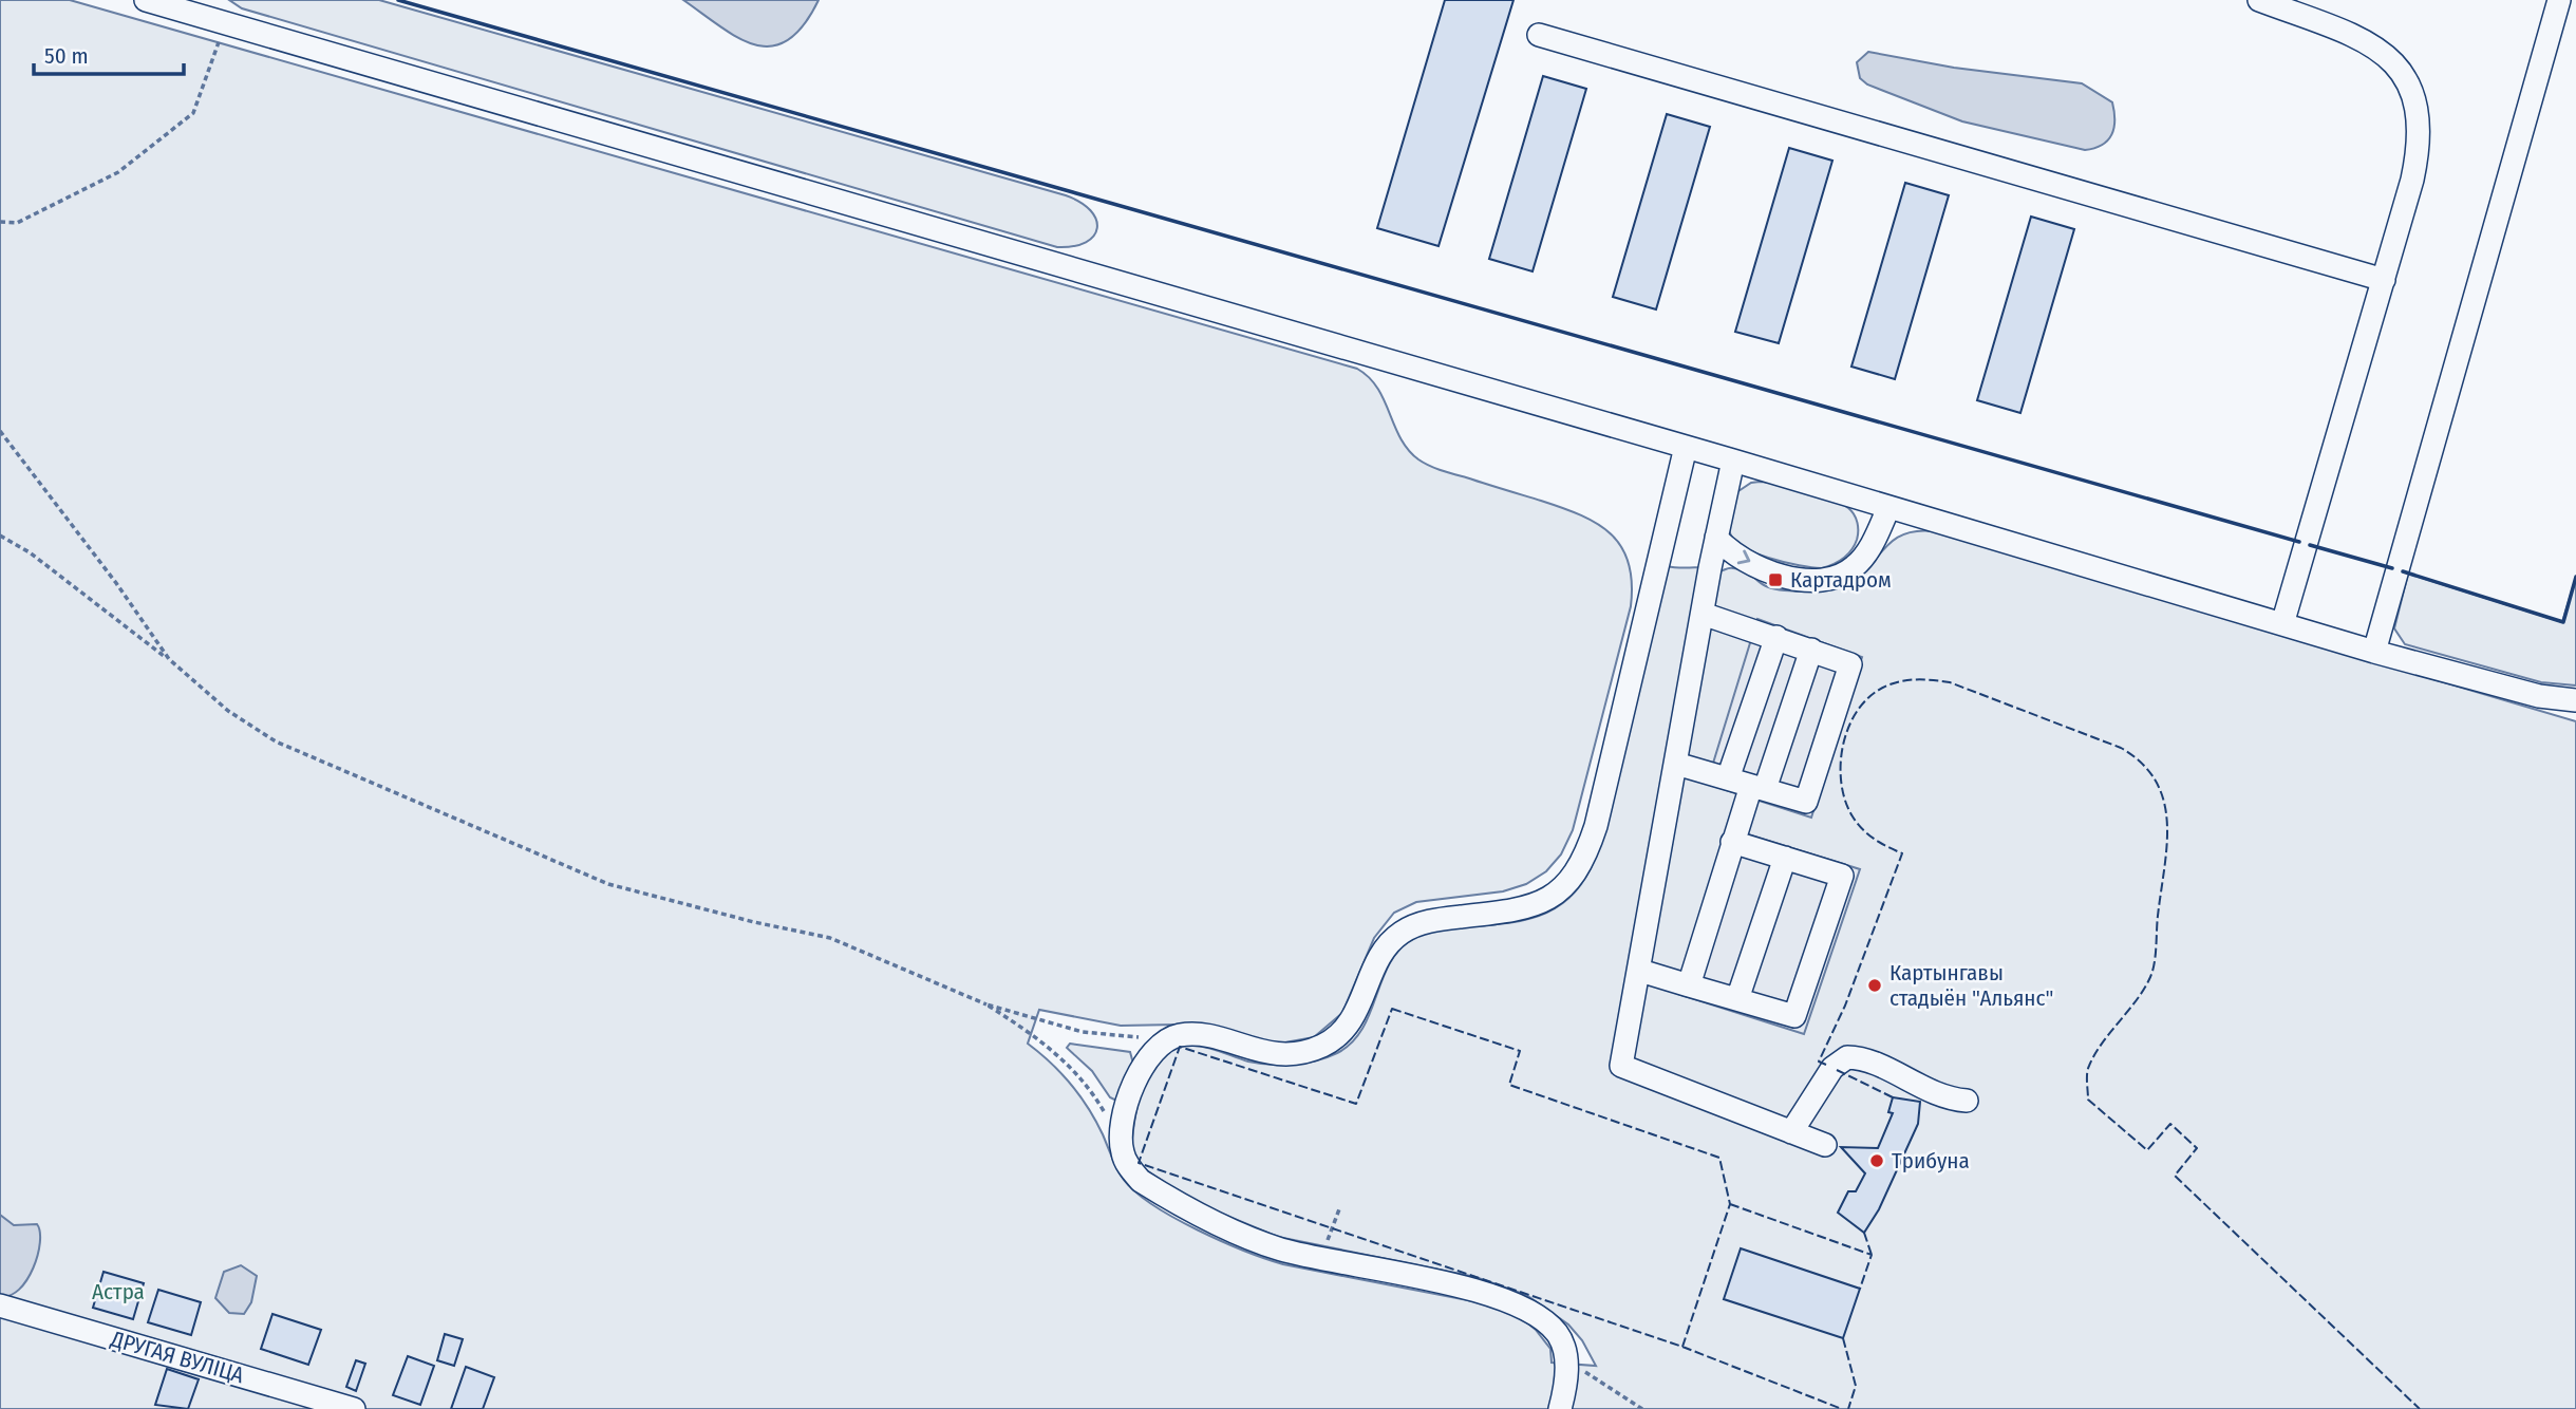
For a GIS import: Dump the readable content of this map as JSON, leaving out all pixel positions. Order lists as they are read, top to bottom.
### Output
{
  "streets": {
    "street": ["ДРУГАЯ ВУЛІЦА"]
  },
  "parks": ["Астра"],
  "places": {
    "transit": ["Картадром"],
    "other": ["Картынгавы стадыён \"Альянс\"", "Трибуна"]
  },
  "scale_bar": "50 m"
}
